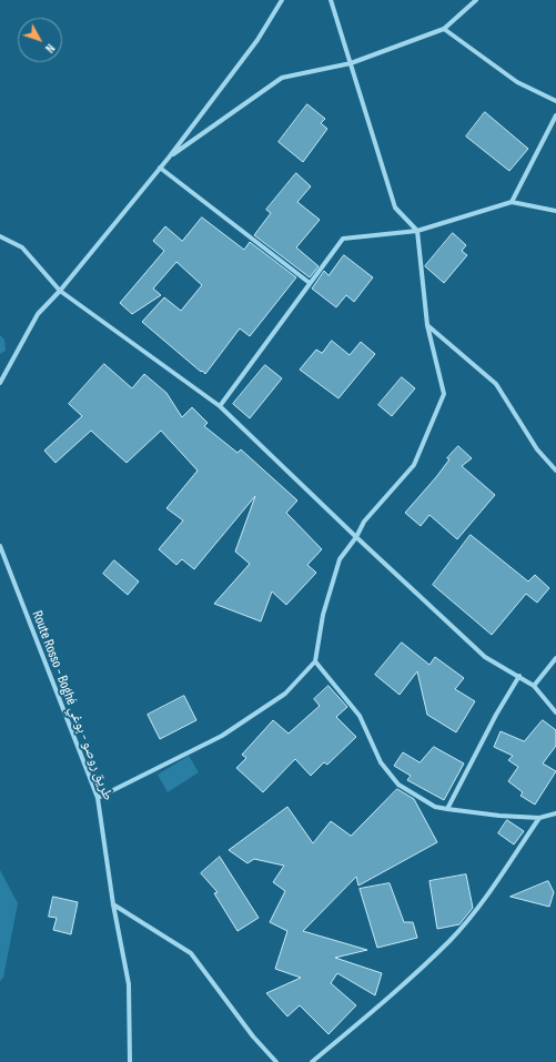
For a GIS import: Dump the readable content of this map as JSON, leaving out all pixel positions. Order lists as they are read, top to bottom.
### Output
{
  "streets": {
    "street": ["Route Rosso - Boghé طريق روصو - بوغي"]
  },
  "north": "bottom right"
}
